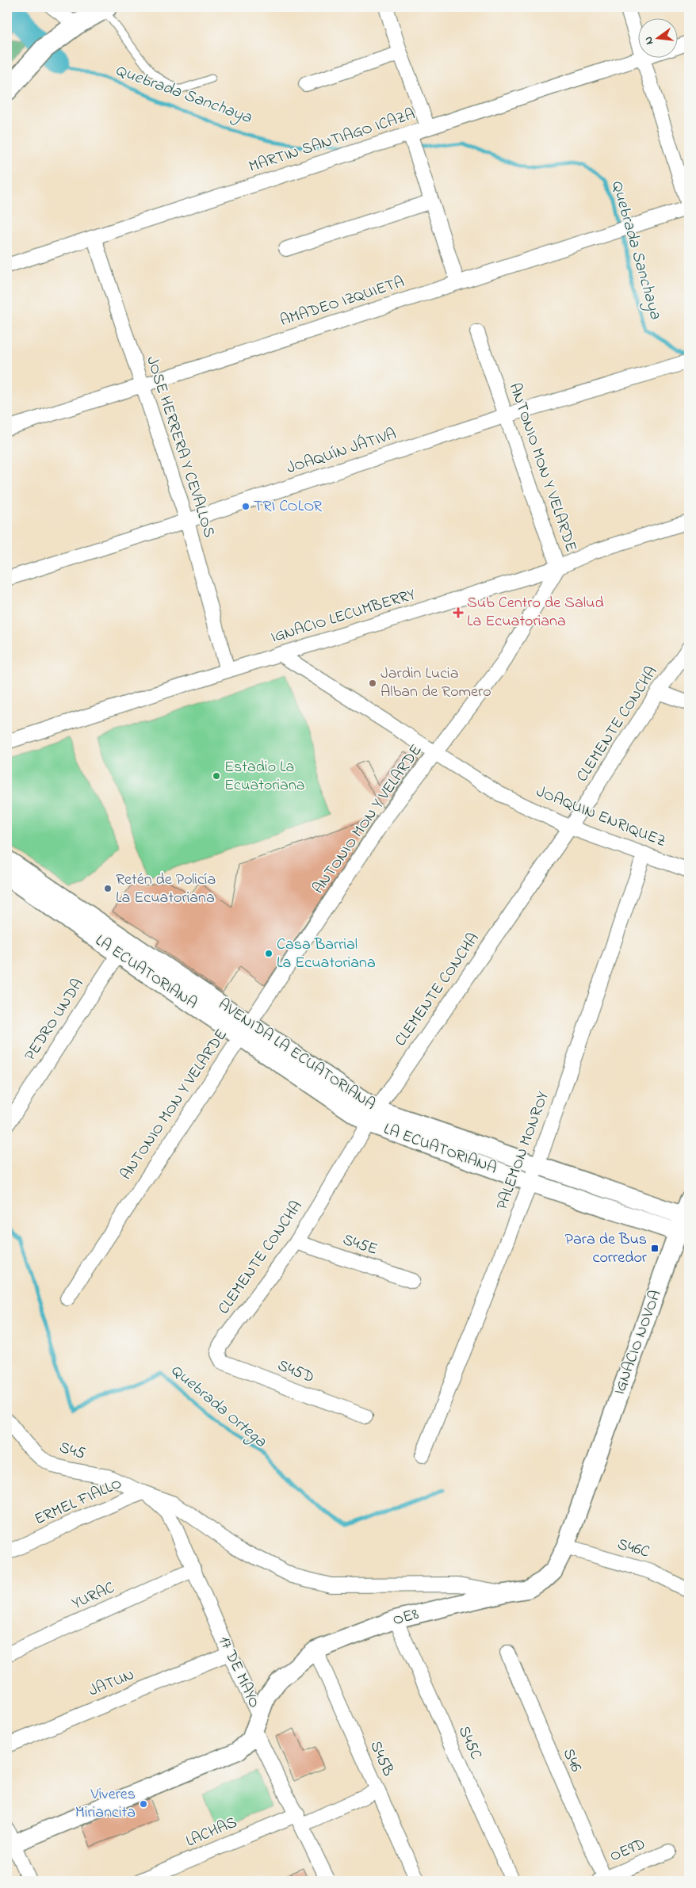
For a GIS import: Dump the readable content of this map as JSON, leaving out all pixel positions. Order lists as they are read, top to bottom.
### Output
{
  "streets": {
    "street": [
      "MARTIN SANTIAGO ICAZA",
      "AMADEO IZQUIETA",
      "JOSE HERRERA Y CEVALLOS",
      "JOAQUÍN JÁTIVA",
      "ANTONIO MON Y VELARDE",
      "IGNACIO LECUMBERRY",
      "CLEMENTE CONCHA",
      "JOAQUIN ENRIQUEZ",
      "LA ECUATORIANA",
      "PEDRO UNDA",
      "AVENIDA LA ECUATORIANA",
      "PALEMON MONROY",
      "S45E",
      "IGNACIO NOVOA",
      "S45D",
      "S45",
      "ERMEL FIALLO",
      "S46C",
      "YURAC",
      "OE8",
      "17 DE MAYO",
      "JATUN",
      "S45C",
      "S45B",
      "S46",
      "LACHAS",
      "OE9D"
    ]
  },
  "crossings": [
    ["MARTIN SANTIAGO ICAZA", "JOSE HERRERA Y CEVALLOS"],
    ["AMADEO IZQUIETA", "JOSE HERRERA Y CEVALLOS"],
    ["JOSE HERRERA Y CEVALLOS", "JOAQUÍN JÁTIVA"],
    ["JOSE HERRERA Y CEVALLOS", "IGNACIO LECUMBERRY"],
    ["JOAQUÍN JÁTIVA", "ANTONIO MON Y VELARDE"],
    ["ANTONIO MON Y VELARDE", "IGNACIO LECUMBERRY"],
    ["ANTONIO MON Y VELARDE", "JOAQUIN ENRIQUEZ"],
    ["ANTONIO MON Y VELARDE", "LA ECUATORIANA"],
    ["ANTONIO MON Y VELARDE", "AVENIDA LA ECUATORIANA"],
    ["IGNACIO LECUMBERRY", "JOAQUIN ENRIQUEZ"],
    ["CLEMENTE CONCHA", "JOAQUIN ENRIQUEZ"],
    ["CLEMENTE CONCHA", "LA ECUATORIANA"],
    ["CLEMENTE CONCHA", "AVENIDA LA ECUATORIANA"],
    ["CLEMENTE CONCHA", "S45E"],
    ["CLEMENTE CONCHA", "S45D"],
    ["JOAQUIN ENRIQUEZ", "PALEMON MONROY"],
    ["LA ECUATORIANA", "PEDRO UNDA"],
    ["LA ECUATORIANA", "AVENIDA LA ECUATORIANA"],
    ["LA ECUATORIANA", "PALEMON MONROY"],
    ["LA ECUATORIANA", "IGNACIO NOVOA"],
    ["AVENIDA LA ECUATORIANA", "PALEMON MONROY"],
    ["AVENIDA LA ECUATORIANA", "IGNACIO NOVOA"],
    ["IGNACIO NOVOA", "S46C"],
    ["IGNACIO NOVOA", "OE8"],
    ["S45", "ERMEL FIALLO"],
    ["S45", "17 DE MAYO"],
    ["ERMEL FIALLO", "17 DE MAYO"],
    ["S46C", "OE8"],
    ["YURAC", "17 DE MAYO"],
    ["OE8", "17 DE MAYO"],
    ["OE8", "S45C"],
    ["OE8", "S45B"],
    ["17 DE MAYO", "JATUN"],
    ["17 DE MAYO", "LACHAS"],
    ["S45B", "LACHAS"],
    ["S46", "OE9D"]
  ],
  "water": ["Quebrada Sanchaya", "Quebrada Ortega"],
  "places": {
    "other": [
      "TRI COLOR",
      "Jardin Lucia Alban de Romero",
      "Estadio La Ecuatoriana",
      "Retén de Policía La Ecuatoriana",
      "Casa Barrial La Ecuatoriana",
      "Viveres Miriancita"
    ],
    "health": ["Sub Centro de Salud La Ecuatoriana"],
    "transit": ["Para de Bus corredor"]
  },
  "north": "left"
}
